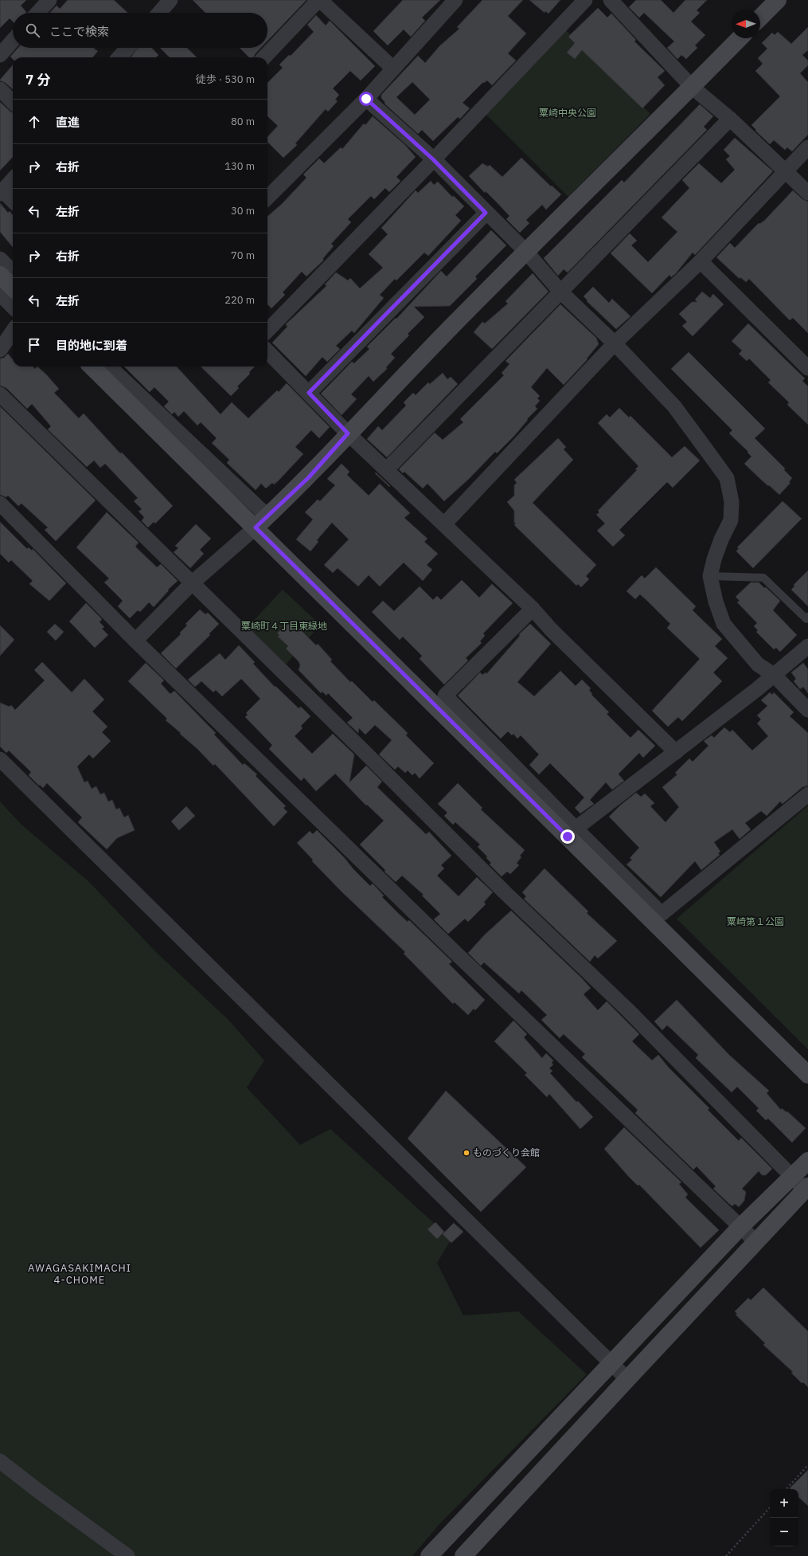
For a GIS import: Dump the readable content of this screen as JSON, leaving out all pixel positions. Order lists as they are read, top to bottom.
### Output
{
  "districts": ["AWAGASAKIMACHI 4-CHOME"],
  "parks": ["粟崎中央公園", "粟崎町４丁目東緑地", "粟崎第１公園"],
  "places": ["ものづくり会館"],
  "north": "left",
  "page": {
    "search": "ここで検索",
    "heading": ["7 分", "徒歩 · 530 m"],
    "list": [
      ["直進", "80 m"],
      ["右折", "130 m"],
      ["左折", "30 m"],
      ["右折", "70 m"],
      ["左折", "220 m"],
      "目的地に到着"
    ],
    "map_buttons": ["+", "−"]
  }
}
